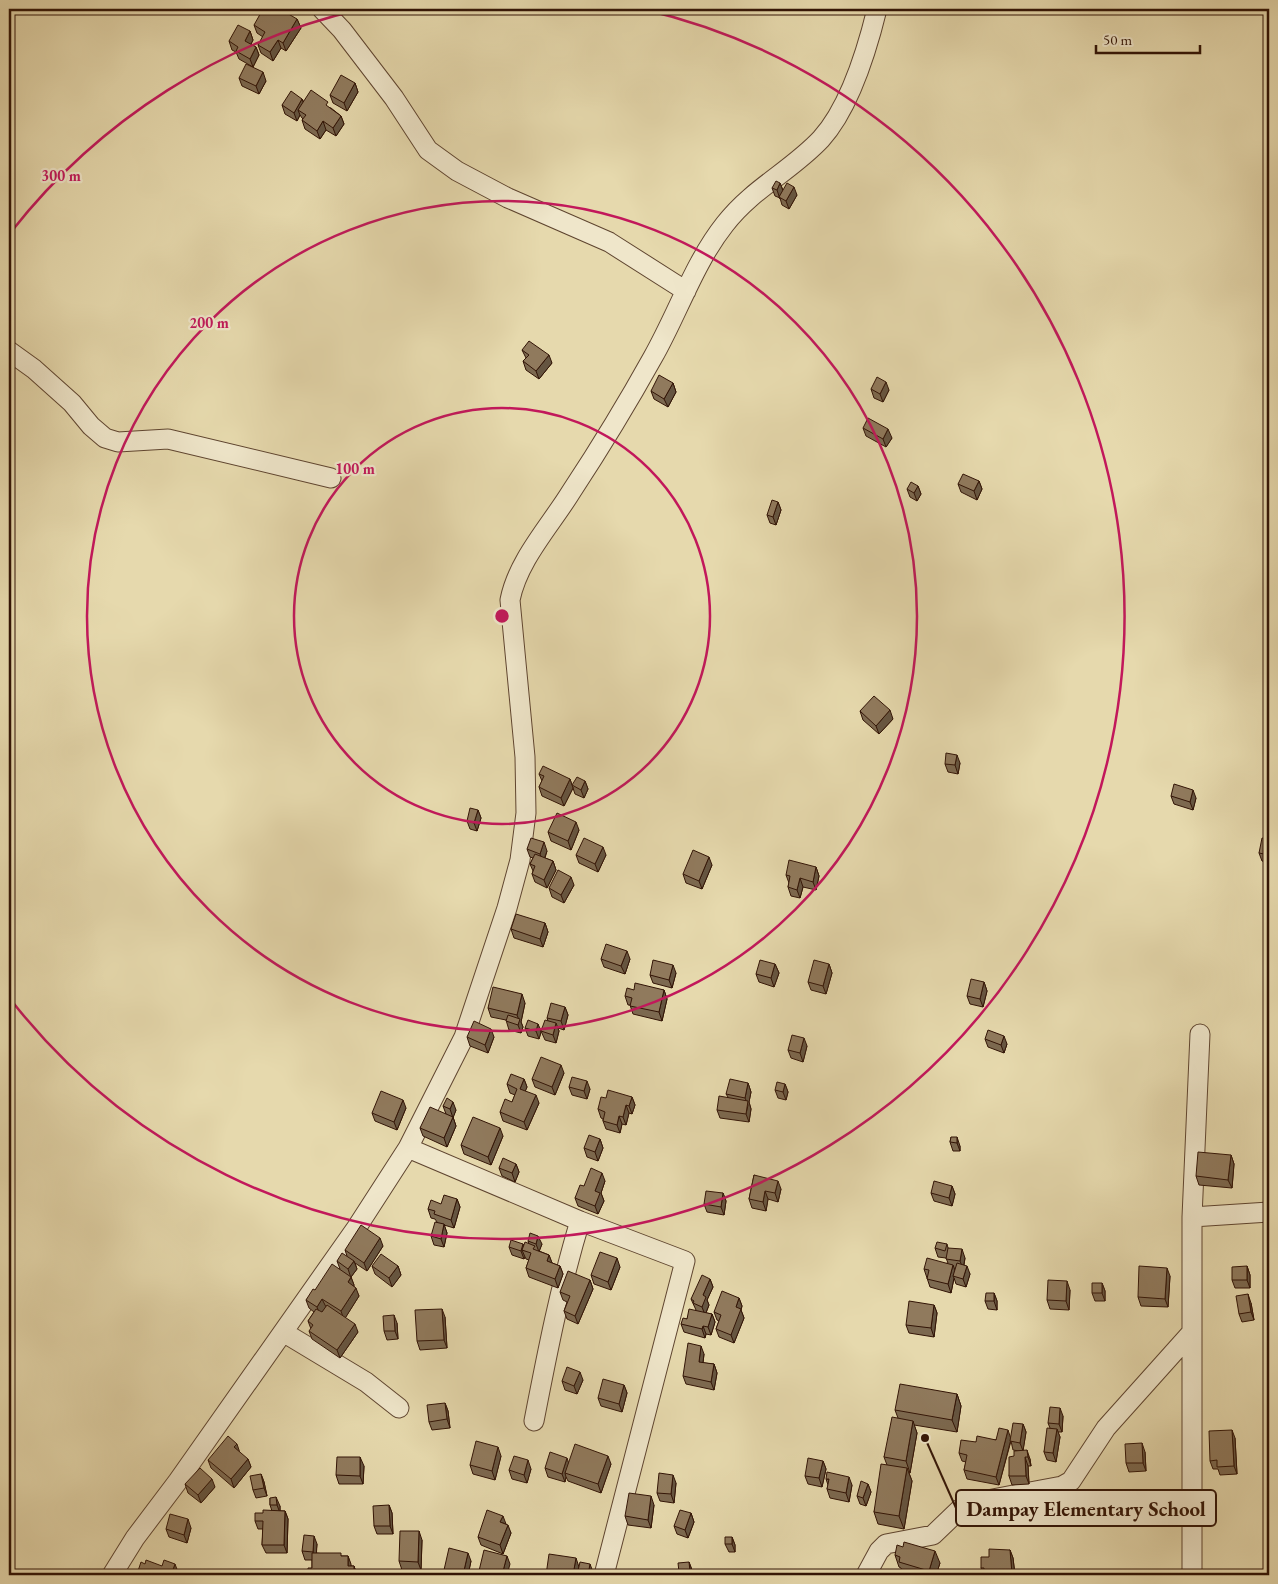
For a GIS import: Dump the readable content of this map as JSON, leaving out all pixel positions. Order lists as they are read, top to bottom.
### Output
{
  "places": ["Dampay Elementary School"],
  "scale_bar": "50 m",
  "rings": ["300 m", "200 m", "100 m"]
}
